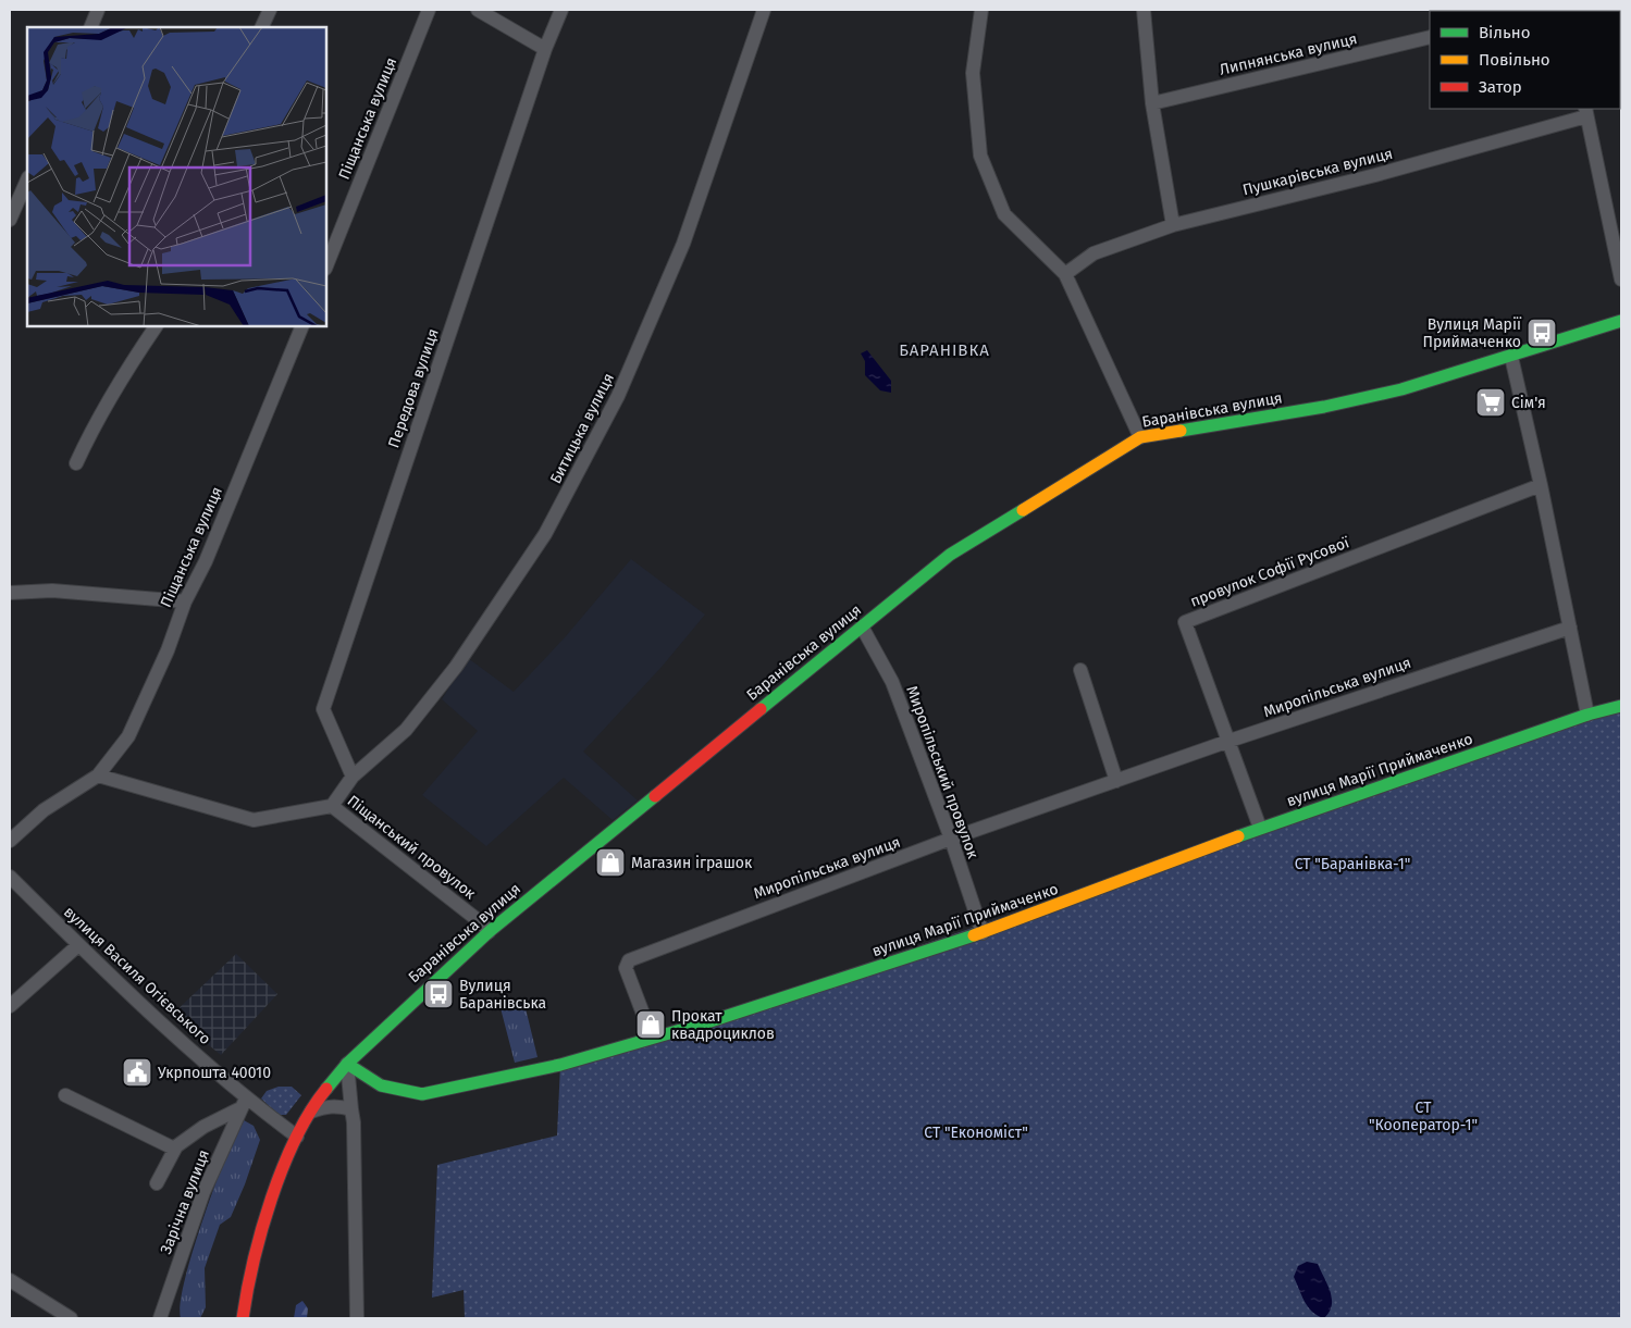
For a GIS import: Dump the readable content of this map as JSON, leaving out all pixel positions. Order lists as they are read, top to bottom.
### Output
{
  "streets": {
    "main road": ["Баранівська вулиця", "вулиця Марії Приймаченко"],
    "street": [
      "Липнянська вулиця",
      "Піщанська вулиця",
      "Пушкарівська вулиця",
      "Передова вулиця",
      "Битицька вулиця",
      "провулок Софії Русової",
      "Миропільська вулиця",
      "Миропільський провулок",
      "Піщанський провулок",
      "вулиця Василя Огієвського",
      "Зарічна вулиця"
    ]
  },
  "crossings": [
    ["Піщанська вулиця", "Піщанський провулок"],
    ["Передова вулиця", "Битицька вулиця"],
    ["Баранівська вулиця", "вулиця Марії Приймаченко"],
    ["Баранівська вулиця", "Миропільський провулок"],
    ["Баранівська вулиця", "Піщанський провулок"],
    ["Баранівська вулиця", "вулиця Василя Огієвського"],
    ["Битицька вулиця", "Піщанський провулок"],
    ["провулок Софії Русової", "Миропільська вулиця"],
    ["провулок Софії Русової", "вулиця Марії Приймаченко"],
    ["Миропільська вулиця", "вулиця Марії Приймаченко"],
    ["Миропільська вулиця", "Миропільський провулок"],
    ["вулиця Марії Приймаченко", "Миропільський провулок"],
    ["вулиця Василя Огієвського", "Зарічна вулиця"]
  ],
  "districts": ["БАРАНІВКА"],
  "parks": ["СТ \"Баранівка-1\"", "СТ \"Кооператор-1\"", "СТ \"Економіст\""],
  "places": {
    "bus stop": ["Вулиця Марії Приймаченко", "Вулиця Баранівська"],
    "supermarket": ["Сім'я"],
    "shop": ["Магазин іграшок", "Прокат квадроциклов"],
    "public building": ["Укрпошта 40010"]
  },
  "legend": ["Вільно", "Повільно", "Затор"]
}
